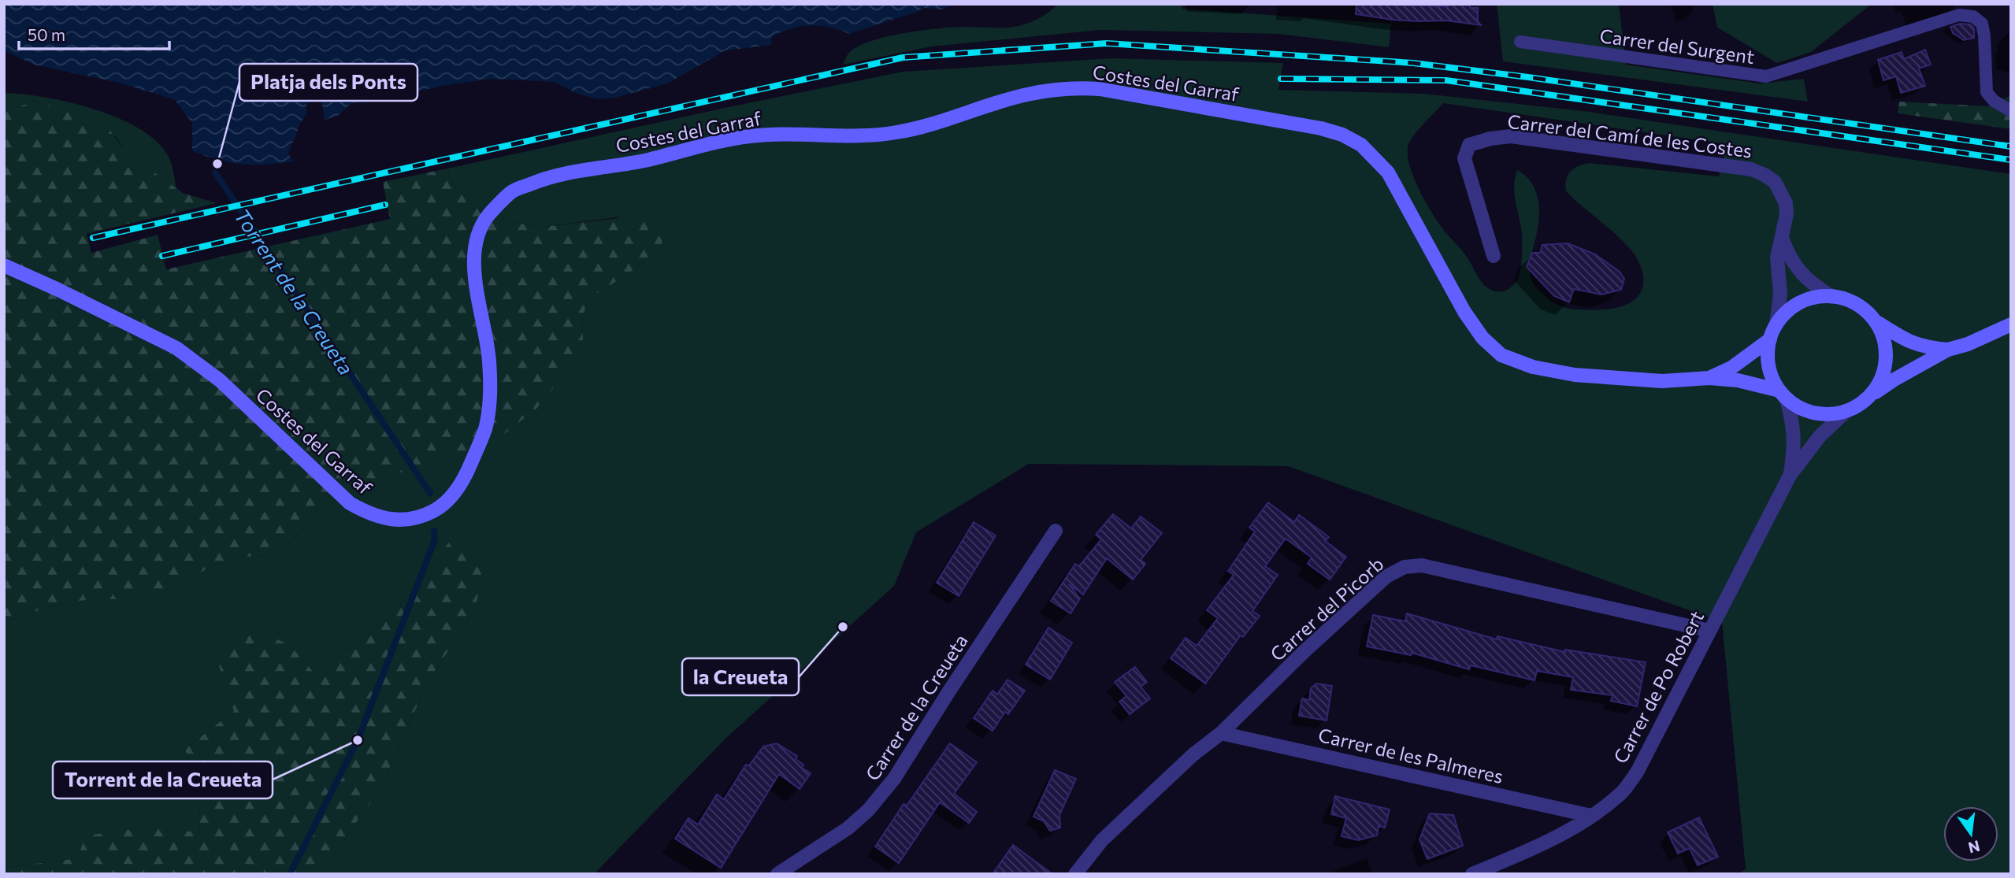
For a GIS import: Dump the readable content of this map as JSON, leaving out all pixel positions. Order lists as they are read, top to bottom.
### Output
{
  "streets": {
    "main road": ["Costes del Garraf"],
    "street": [
      "Carrer del Camí de les Costes",
      "Carrer del Picorb",
      "Carrer de Po Robert",
      "Carrer de la Creueta",
      "Carrer de les Palmeres"
    ],
    "lane": ["Carrer del Surgent"]
  },
  "crossings": [
    ["Costes del Garraf", "Carrer de Po Robert"],
    ["Carrer del Picorb", "Carrer de Po Robert"],
    ["Carrer del Picorb", "Carrer de les Palmeres"],
    ["Carrer de Po Robert", "Carrer de les Palmeres"]
  ],
  "water": ["Torrent de la Creueta"],
  "places": ["Platja dels Ponts", "la Creueta", "Torrent de la Creueta"],
  "scale_bar": "50 m",
  "north": "bottom"
}
